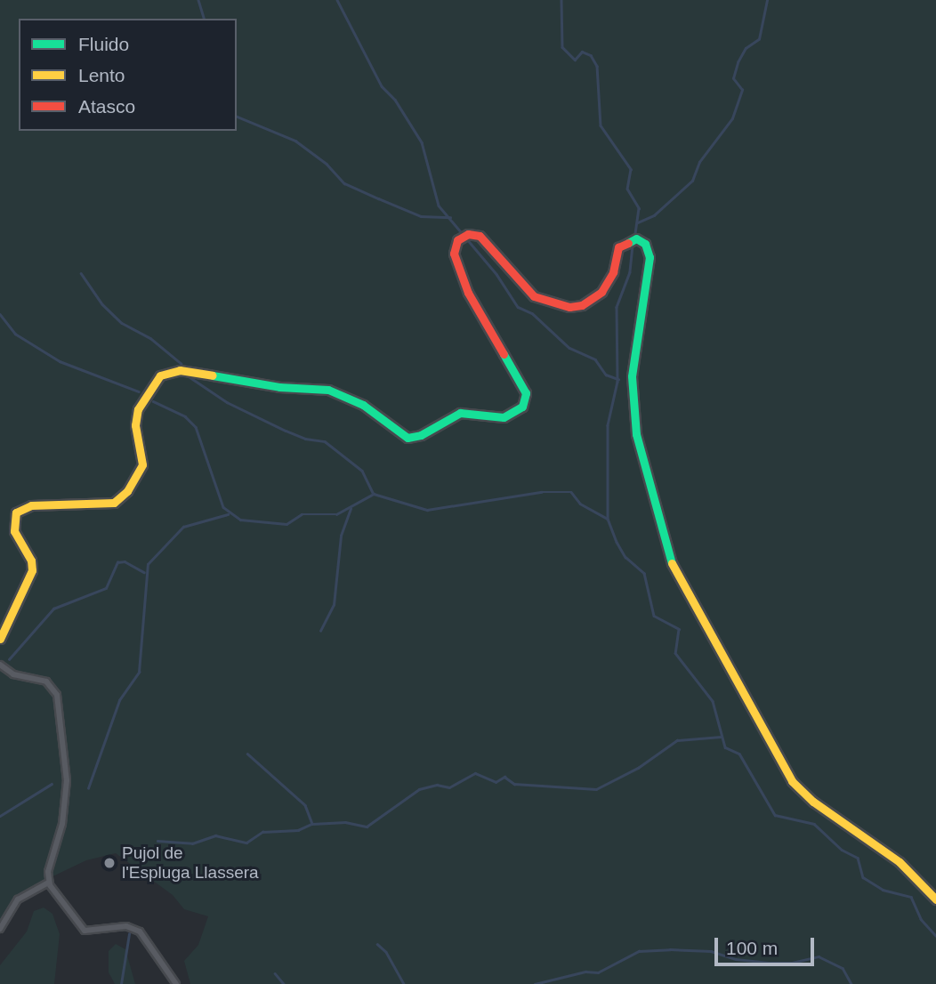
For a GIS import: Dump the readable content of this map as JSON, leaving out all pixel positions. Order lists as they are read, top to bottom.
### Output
{
  "places": ["Pujol de l'Espluga Llassera"],
  "legend": ["Fluido", "Lento", "Atasco"],
  "scale_bar": "100 m"
}
